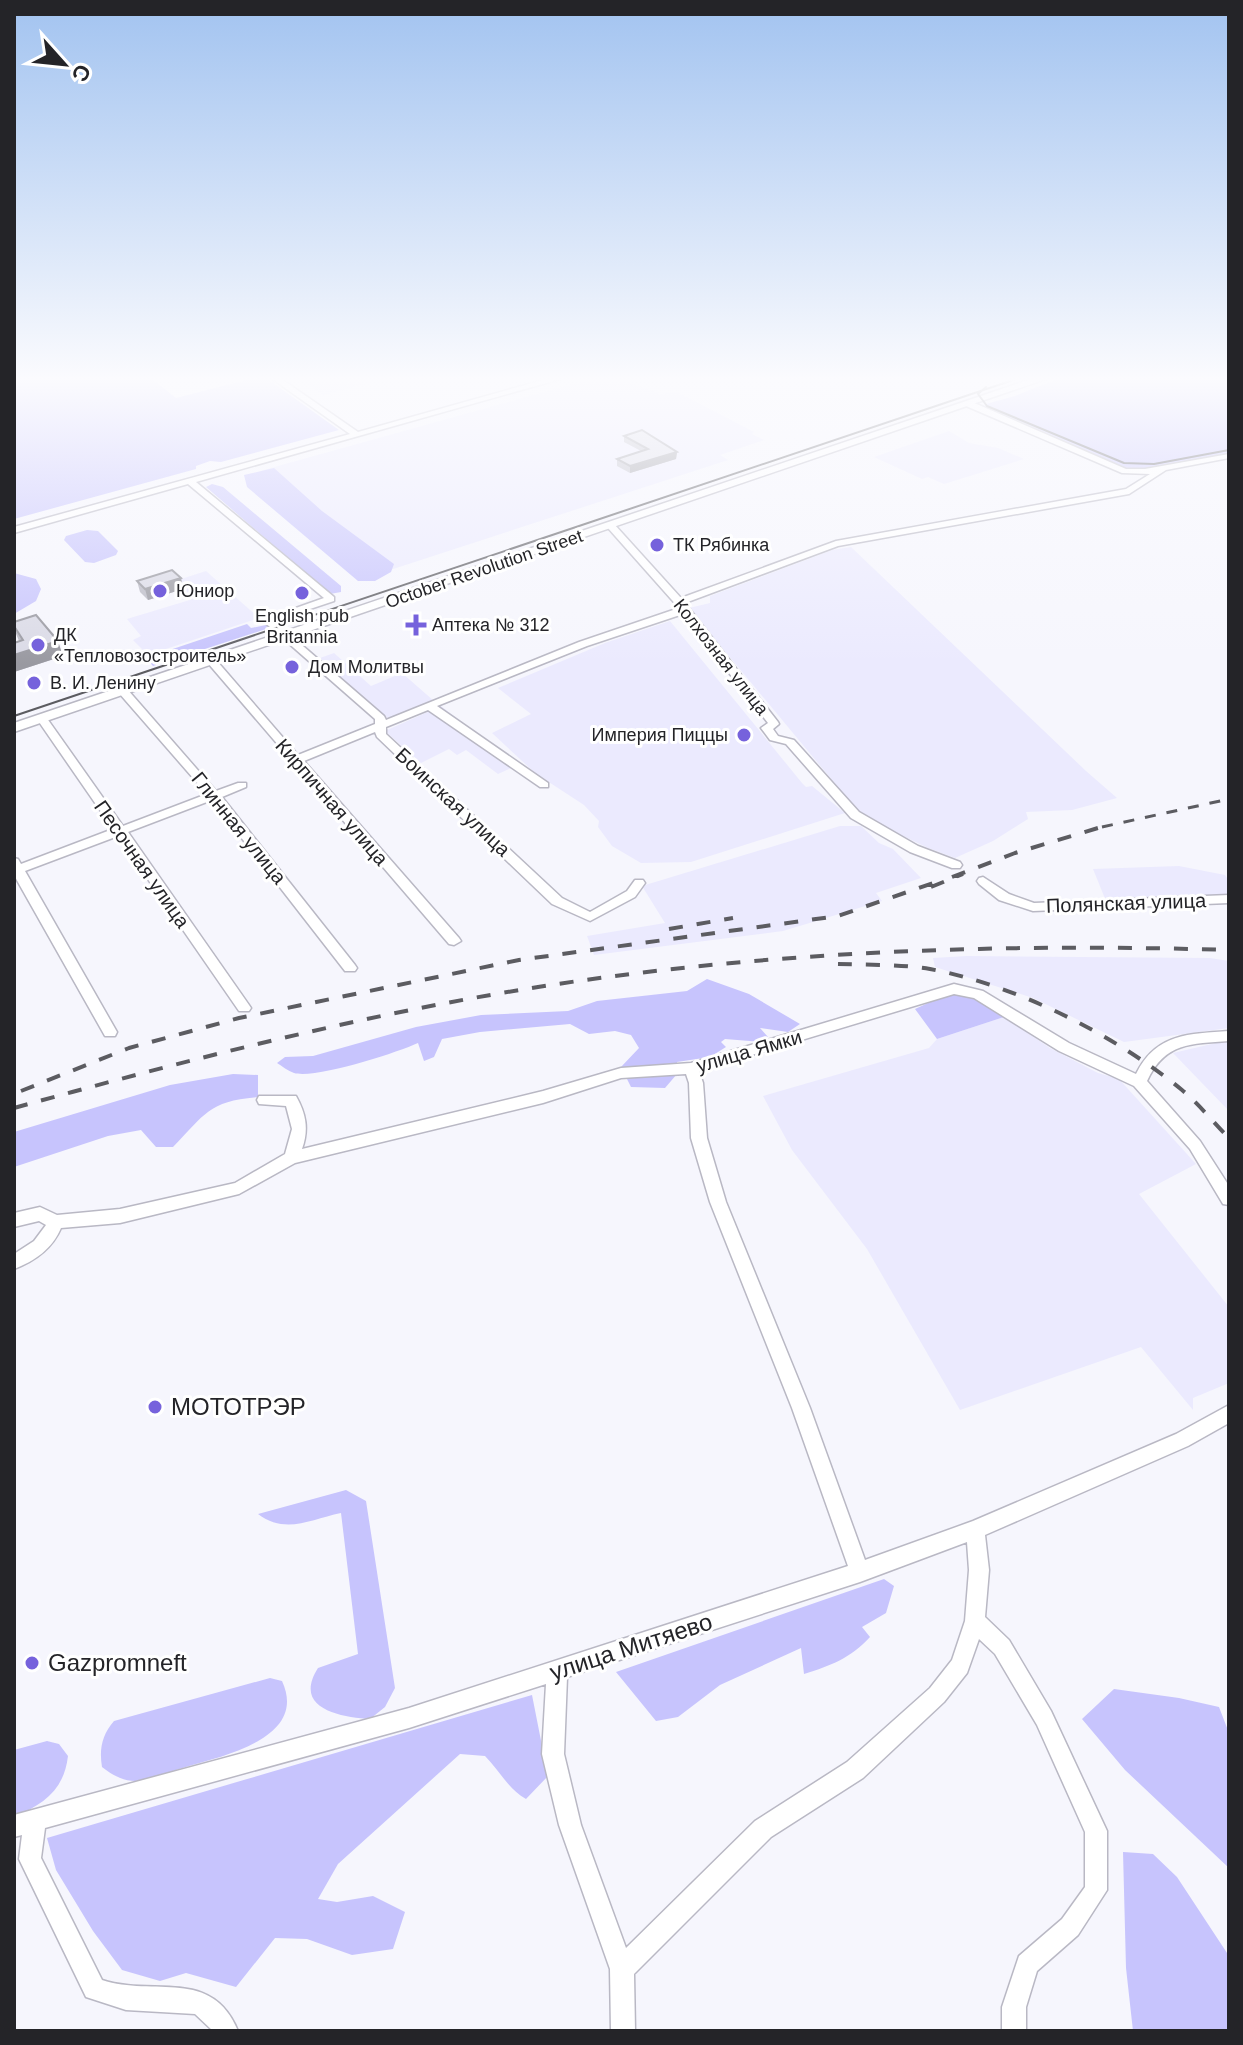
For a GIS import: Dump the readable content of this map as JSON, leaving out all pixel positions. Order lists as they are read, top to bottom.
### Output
{
  "streets": {
    "main road": ["October Revolution Street"],
    "street": [
      "Колхозная улица",
      "Кирпичная улица",
      "Боинская улица",
      "Глинная улица",
      "Песочная улица",
      "Полянская улица",
      "улица Ямки",
      "улица Митяево"
    ]
  },
  "crossings": [
    ["October Revolution Street", "Колхозная улица"],
    ["October Revolution Street", "Кирпичная улица"],
    ["October Revolution Street", "Боинская улица"],
    ["October Revolution Street", "Глинная улица"],
    ["October Revolution Street", "Песочная улица"]
  ],
  "places": {
    "other": [
      "ТК Рябинка",
      "Юниор",
      "English pub Britannia",
      "ДК «Тепловозостроитель»",
      "Дом Молитвы",
      "В. И. Ленину",
      "Империя Пиццы",
      "МОТОТРЭР",
      "Gazpromneft"
    ],
    "health": ["Аптека № 312"]
  },
  "north": "bottom right"
}
